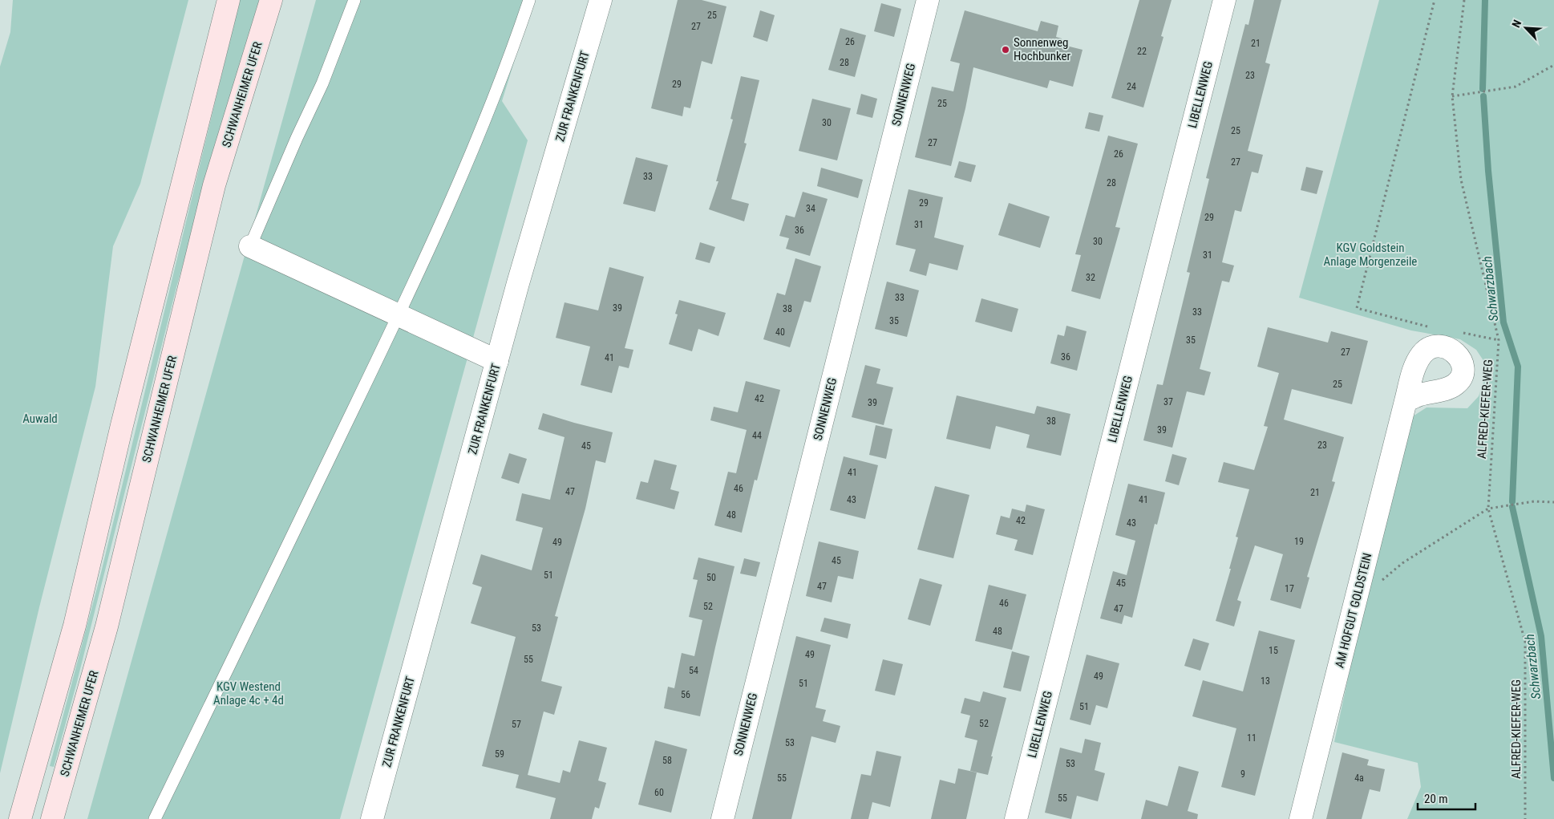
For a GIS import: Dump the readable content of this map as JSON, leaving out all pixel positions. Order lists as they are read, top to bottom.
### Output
{
  "streets": {
    "main road": ["SCHWANHEIMER UFER"],
    "street": [
      "SONNENWEG",
      "LIBELLENWEG",
      "ZUR FRANKENFURT",
      "AM HOFGUT GOLDSTEIN"
    ],
    "path": ["ALFRED-KIEFER-WEG"]
  },
  "water": ["Schwarzbach"],
  "parks": ["KGV Goldstein Anlage Morgenzeile", "Auwald", "KGV Westend Anlage 4c + 4d"],
  "places": ["Sonnenweg Hochbunker"],
  "house_numbers": [
    "25",
    "27",
    "26",
    "21",
    "22",
    "28",
    "23",
    "29",
    "24",
    "25",
    "30",
    "25",
    "27",
    "26",
    "27",
    "33",
    "28",
    "29",
    "34",
    "29",
    "31",
    "36",
    "30",
    "31",
    "32",
    "33",
    "39",
    "38",
    "33",
    "35",
    "40",
    "35",
    "27",
    "36",
    "41",
    "25",
    "42",
    "37",
    "39",
    "38",
    "39",
    "44",
    "23",
    "45",
    "41",
    "46",
    "47",
    "21",
    "43",
    "41",
    "48",
    "42",
    "43",
    "19",
    "49",
    "45",
    "51",
    "50",
    "45",
    "47",
    "17",
    "46",
    "52",
    "47",
    "53",
    "48",
    "15",
    "49",
    "55",
    "54",
    "49",
    "13",
    "51",
    "56",
    "51",
    "52",
    "57",
    "11",
    "53",
    "59",
    "58",
    "53",
    "9",
    "55",
    "4a",
    "60",
    "55"
  ],
  "scale_bar": "20 m",
  "north": "top left"
}
